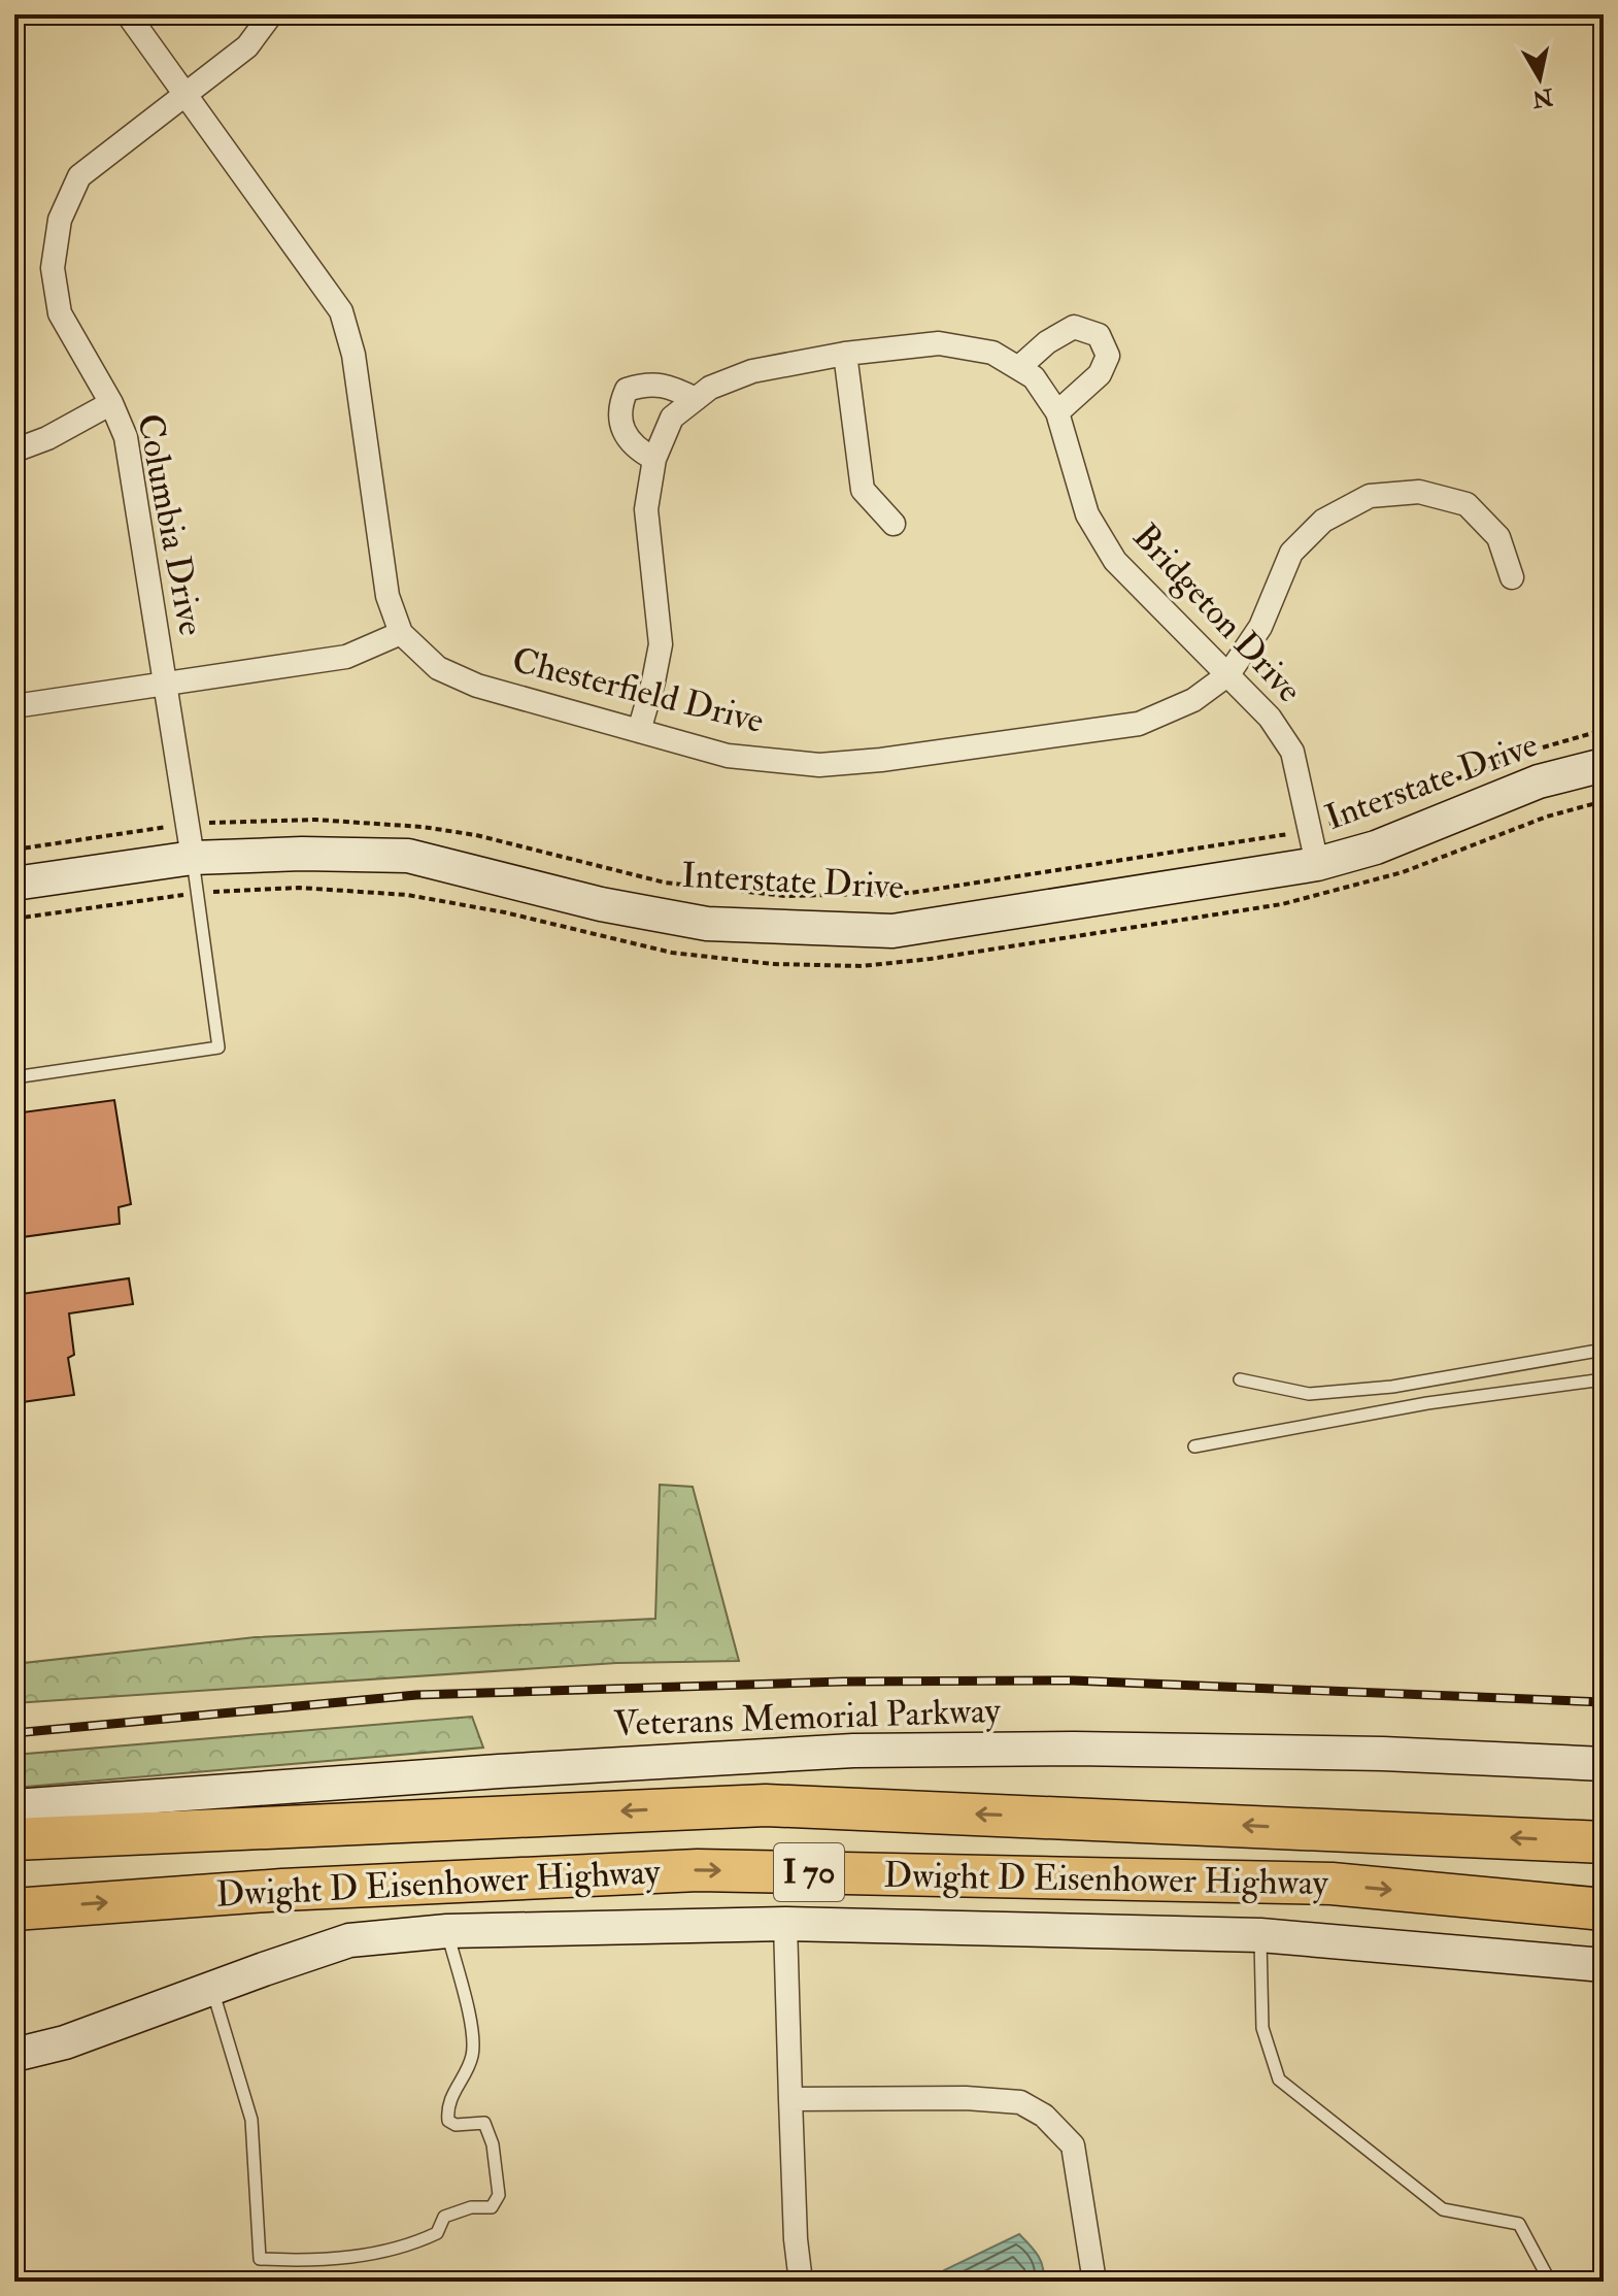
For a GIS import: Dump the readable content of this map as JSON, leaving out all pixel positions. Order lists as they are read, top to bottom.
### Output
{
  "streets": {
    "highway": ["I 70", "Dwight D Eisenhower Highway"],
    "street": [
      "Columbia Drive",
      "Bridgeton Drive",
      "Chesterfield Drive",
      "Interstate Drive",
      "Veterans Memorial Parkway"
    ]
  },
  "crossings": [
    ["Columbia Drive", "Chesterfield Drive"],
    ["Columbia Drive", "Interstate Drive"],
    ["Bridgeton Drive", "Chesterfield Drive"],
    ["Bridgeton Drive", "Interstate Drive"]
  ],
  "north": "bottom"
}
